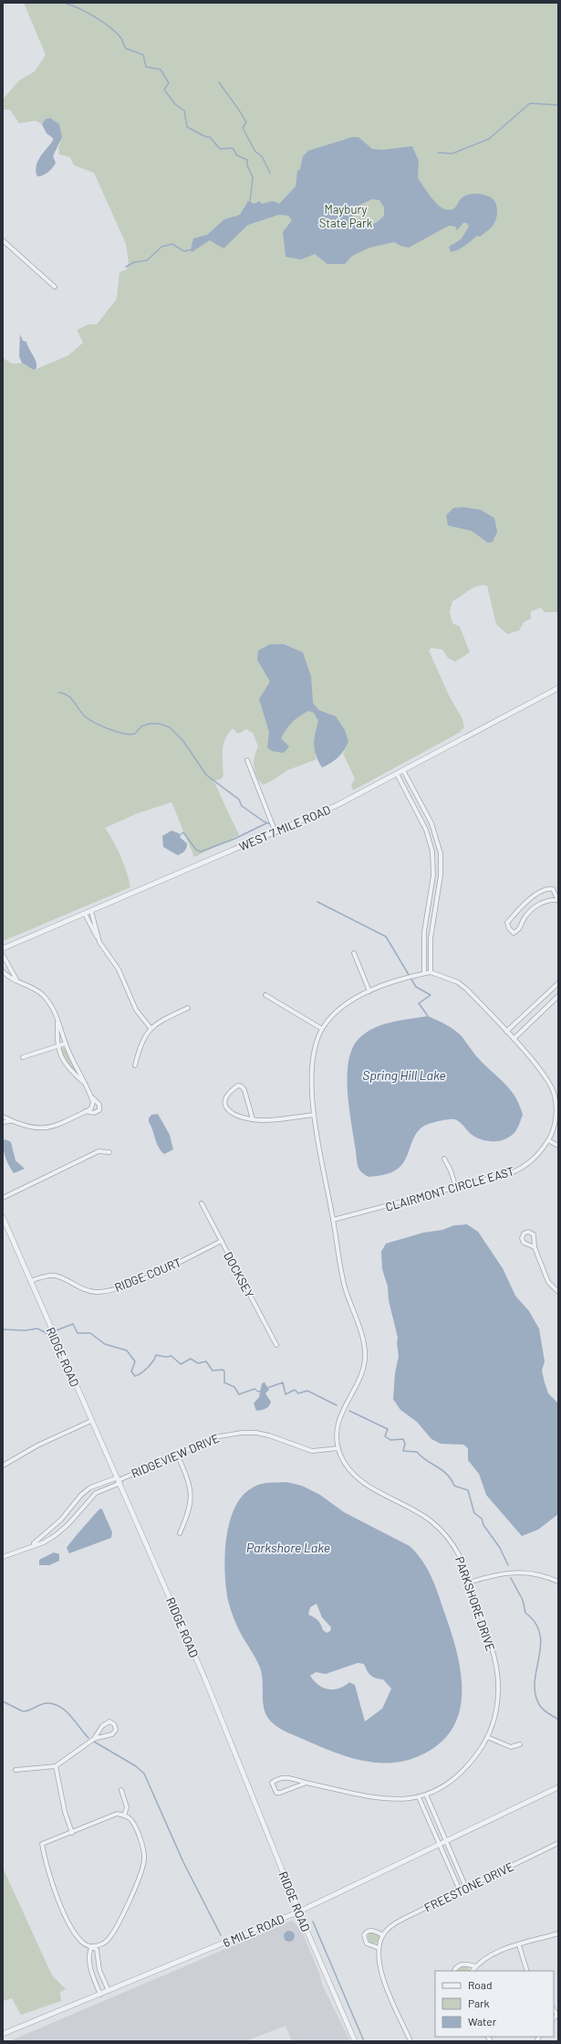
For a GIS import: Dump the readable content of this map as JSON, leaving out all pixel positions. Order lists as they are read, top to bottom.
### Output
{
  "streets": {
    "street": [
      "WEST 7 MILE ROAD",
      "CLAIRMONT CIRCLE EAST",
      "RIDGE COURT",
      "DOCKSEY",
      "RIDGE ROAD",
      "RIDGEVIEW DRIVE",
      "PARKSHORE DRIVE",
      "FREESTONE DRIVE",
      "6 MILE ROAD"
    ]
  },
  "crossings": [
    ["CLAIRMONT CIRCLE EAST", "PARKSHORE DRIVE"],
    ["RIDGE COURT", "DOCKSEY"],
    ["RIDGE COURT", "RIDGE ROAD"],
    ["RIDGE ROAD", "RIDGEVIEW DRIVE"],
    ["RIDGE ROAD", "6 MILE ROAD"],
    ["RIDGEVIEW DRIVE", "PARKSHORE DRIVE"]
  ],
  "water": ["Spring Hill Lake", "Parkshore Lake"],
  "parks": ["Maybury State Park"],
  "legend": ["Road", "Park", "Water"]
}
